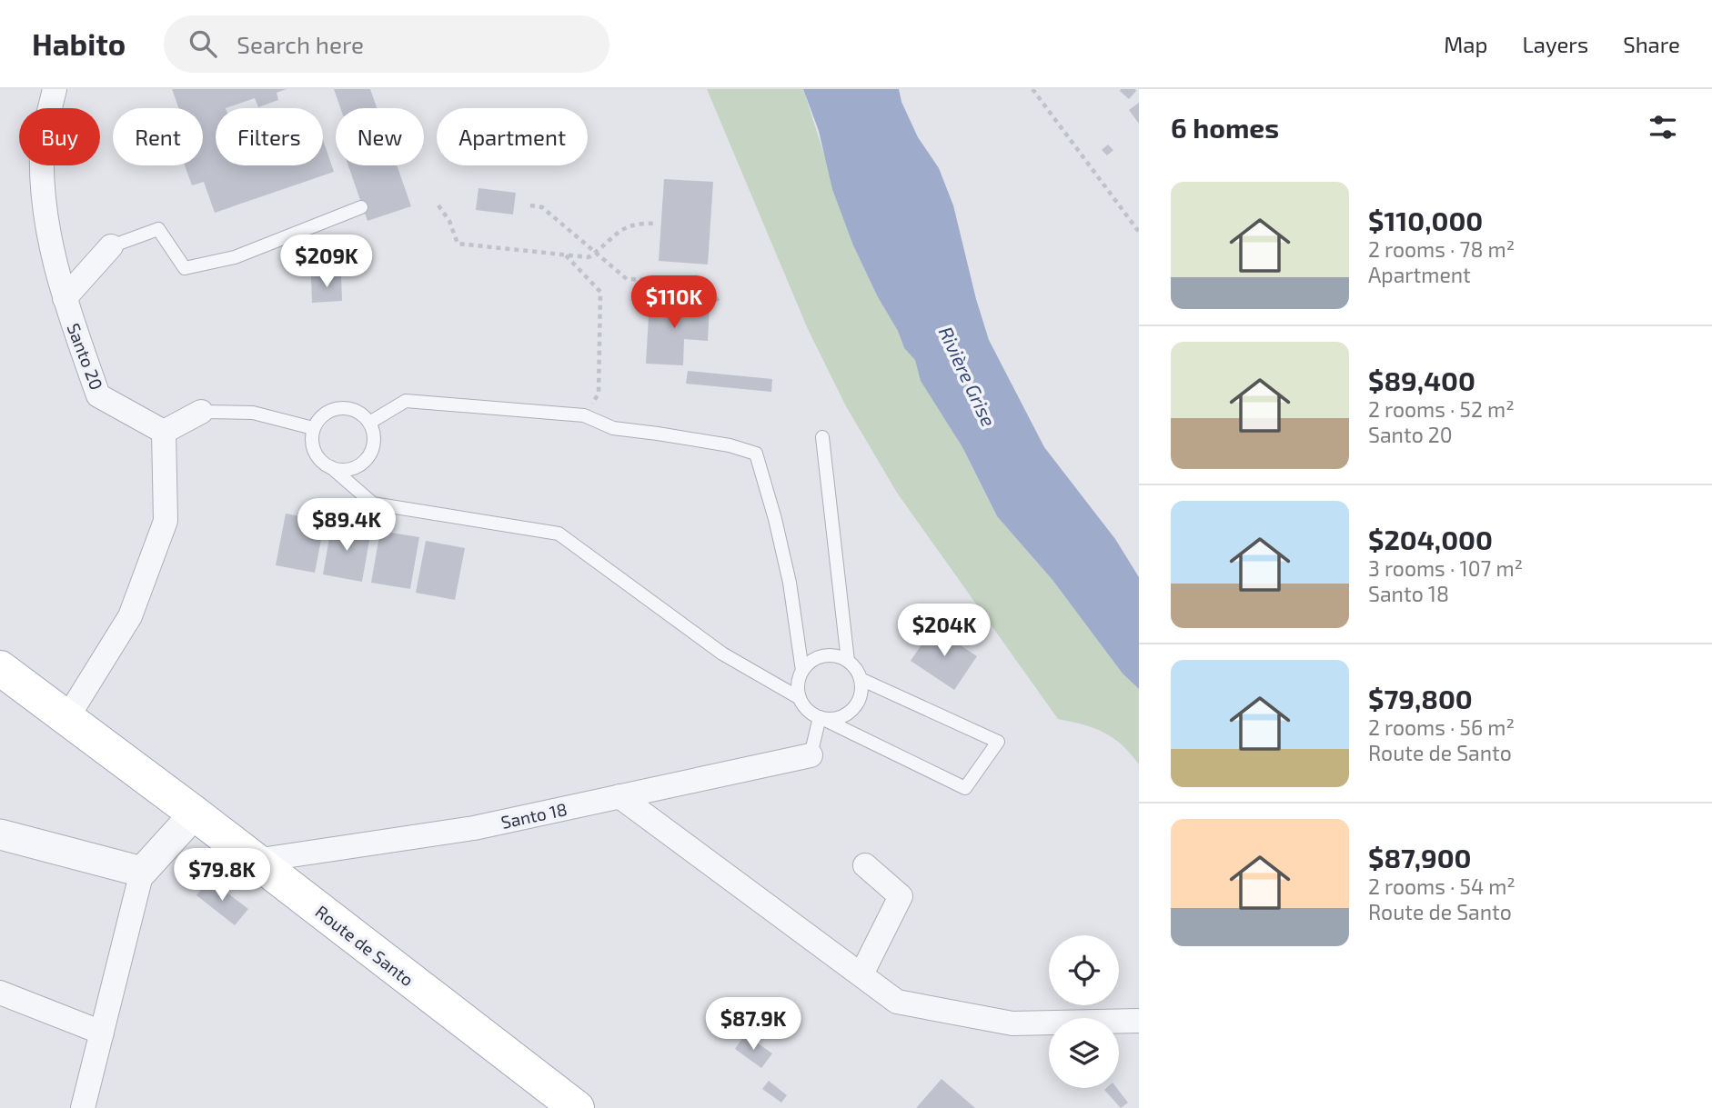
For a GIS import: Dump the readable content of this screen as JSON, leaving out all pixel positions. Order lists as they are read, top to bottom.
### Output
{
  "streets": {
    "main road": ["Route de Santo"],
    "street": ["Santo 20", "Santo 18"]
  },
  "crossings": [
    ["Santo 18", "Route de Santo"]
  ],
  "water": ["Rivière Grise"],
  "page": {
    "header": "Habito",
    "search": "Search here",
    "nav": ["Map", "Layers", "Share"],
    "heading": "6 homes",
    "chip": [
      "Buy",
      "Rent",
      "Filters",
      "New",
      "Apartment"
    ],
    "list": [
      {
        "name": "$110,000",
        "note": "2 rooms · 78 m² · Apartment"
      },
      {
        "name": "$89,400",
        "note": "2 rooms · 52 m² · Santo 20"
      },
      {
        "name": "$204,000",
        "note": "3 rooms · 107 m² · Santo 18"
      },
      {
        "name": "$79,800",
        "note": "2 rooms · 56 m² · Route de Santo"
      },
      {
        "name": "$87,900",
        "note": "2 rooms · 54 m² · Route de Santo"
      }
    ],
    "price": [
      "$209K",
      "$110K",
      "$89.4K",
      "$204K",
      "$79.8K",
      "$87.9K"
    ]
  }
}
